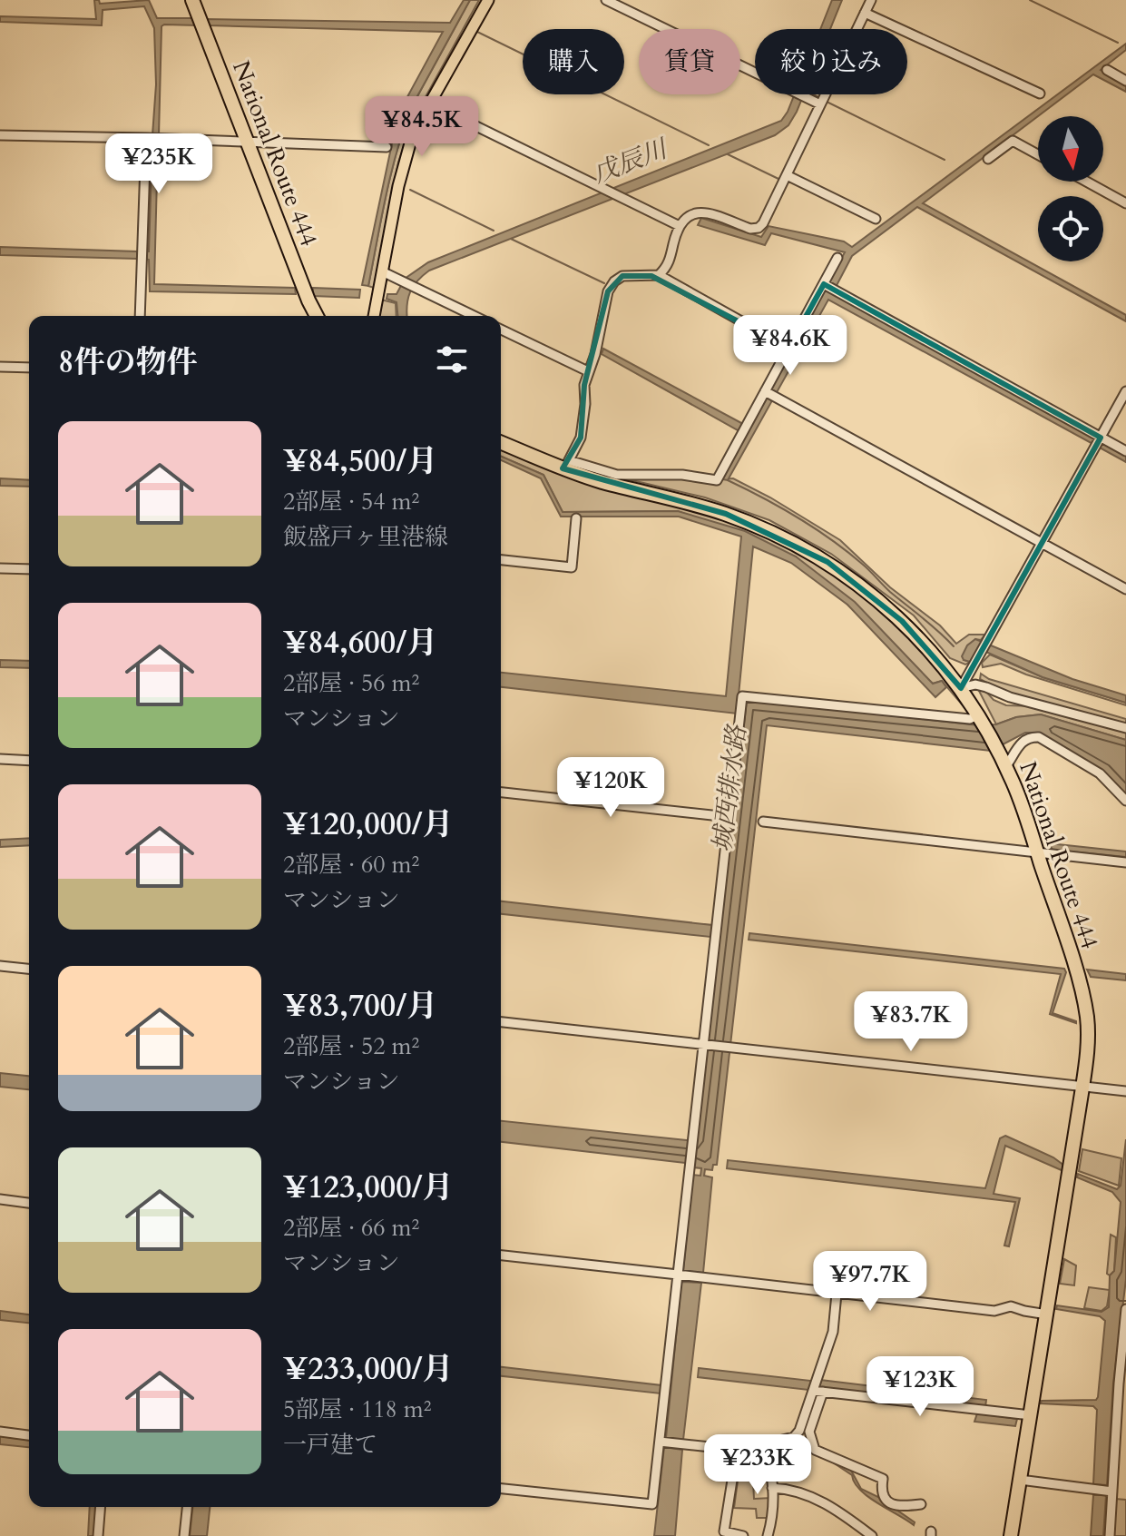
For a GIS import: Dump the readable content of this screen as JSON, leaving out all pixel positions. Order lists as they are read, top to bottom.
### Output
{
  "streets": {
    "highway": ["National Route 444"]
  },
  "water": ["戊辰川", "城西排水路"],
  "north": "bottom",
  "page": {
    "chip": ["購入", "賃貸", "絞り込み"],
    "price": [
      "¥84.5K",
      "¥235K",
      "¥84.6K",
      "¥120K",
      "¥83.7K",
      "¥97.7K",
      "¥123K",
      "¥233K"
    ],
    "heading": "8件の物件",
    "list": [
      {
        "name": "¥84,500/月",
        "note": "2部屋 · 54 m² · 飯盛戸ヶ里港線"
      },
      {
        "name": "¥84,600/月",
        "note": "2部屋 · 56 m² · マンション"
      },
      {
        "name": "¥120,000/月",
        "note": "2部屋 · 60 m² · マンション"
      },
      {
        "name": "¥83,700/月",
        "note": "2部屋 · 52 m² · マンション"
      },
      {
        "name": "¥123,000/月",
        "note": "2部屋 · 66 m² · マンション"
      },
      {
        "name": "¥233,000/月",
        "note": "5部屋 · 118 m² · 一戸建て"
      }
    ]
  }
}
